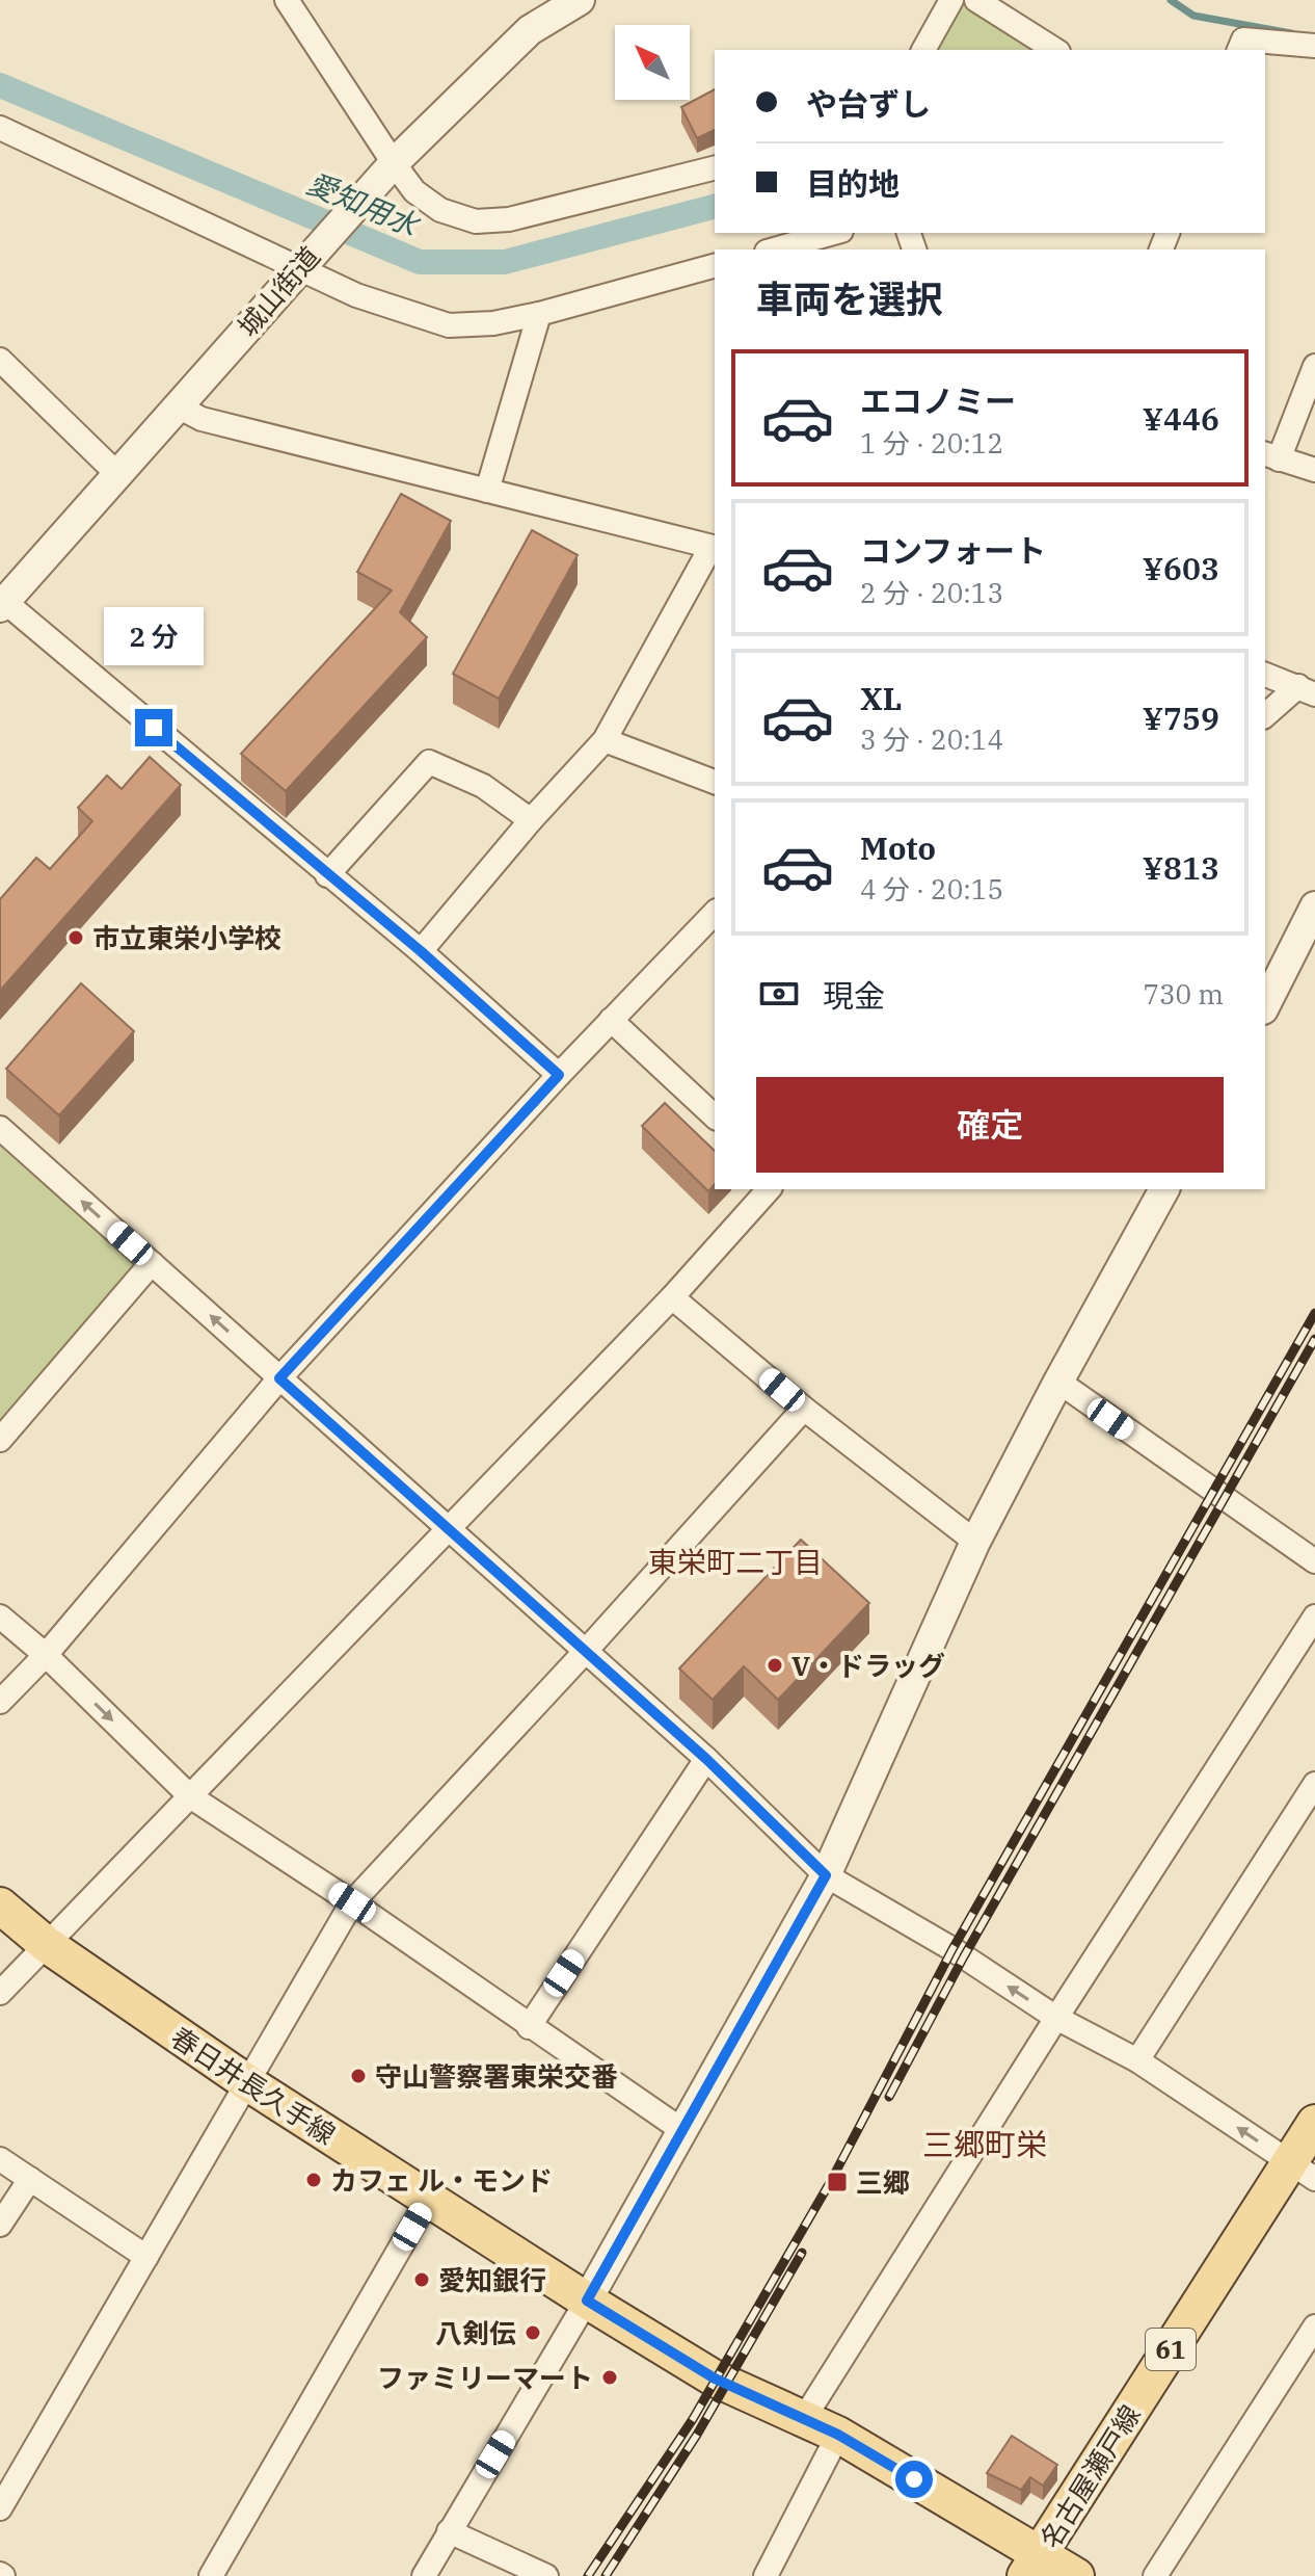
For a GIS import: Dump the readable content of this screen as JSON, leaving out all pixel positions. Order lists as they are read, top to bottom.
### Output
{
  "streets": {
    "main road": ["春日井長久手線", "61", "名古屋瀬戸線"],
    "street": ["城山街道"]
  },
  "crossings": [
    ["春日井長久手線", "名古屋瀬戸線"]
  ],
  "districts": ["東栄町二丁目", "三郷町栄"],
  "water": ["愛知用水"],
  "places": {
    "other": [
      "市立東栄小学校",
      "V・ドラッグ",
      "守山警察署東栄交番",
      "カフェ ル・モンド",
      "愛知銀行",
      "八剣伝",
      "ファミリーマート"
    ],
    "transit": ["三郷"]
  },
  "north": "top left",
  "page": {
    "banner": ["や台ずし", "目的地"],
    "heading": "車両を選択",
    "list": [
      {
        "name": "エコノミー",
        "note": "1 分 · 20:12",
        "value": "¥446"
      },
      {
        "name": "コンフォート",
        "note": "2 分 · 20:13",
        "value": "¥603"
      },
      {
        "name": "XL",
        "note": "3 分 · 20:14",
        "value": "¥759"
      },
      {
        "name": "Moto",
        "note": "4 分 · 20:15",
        "value": "¥813"
      }
    ],
    "bubble": "2 分",
    "pay": ["現金", "730 m"],
    "buttons": "確定"
  }
}
